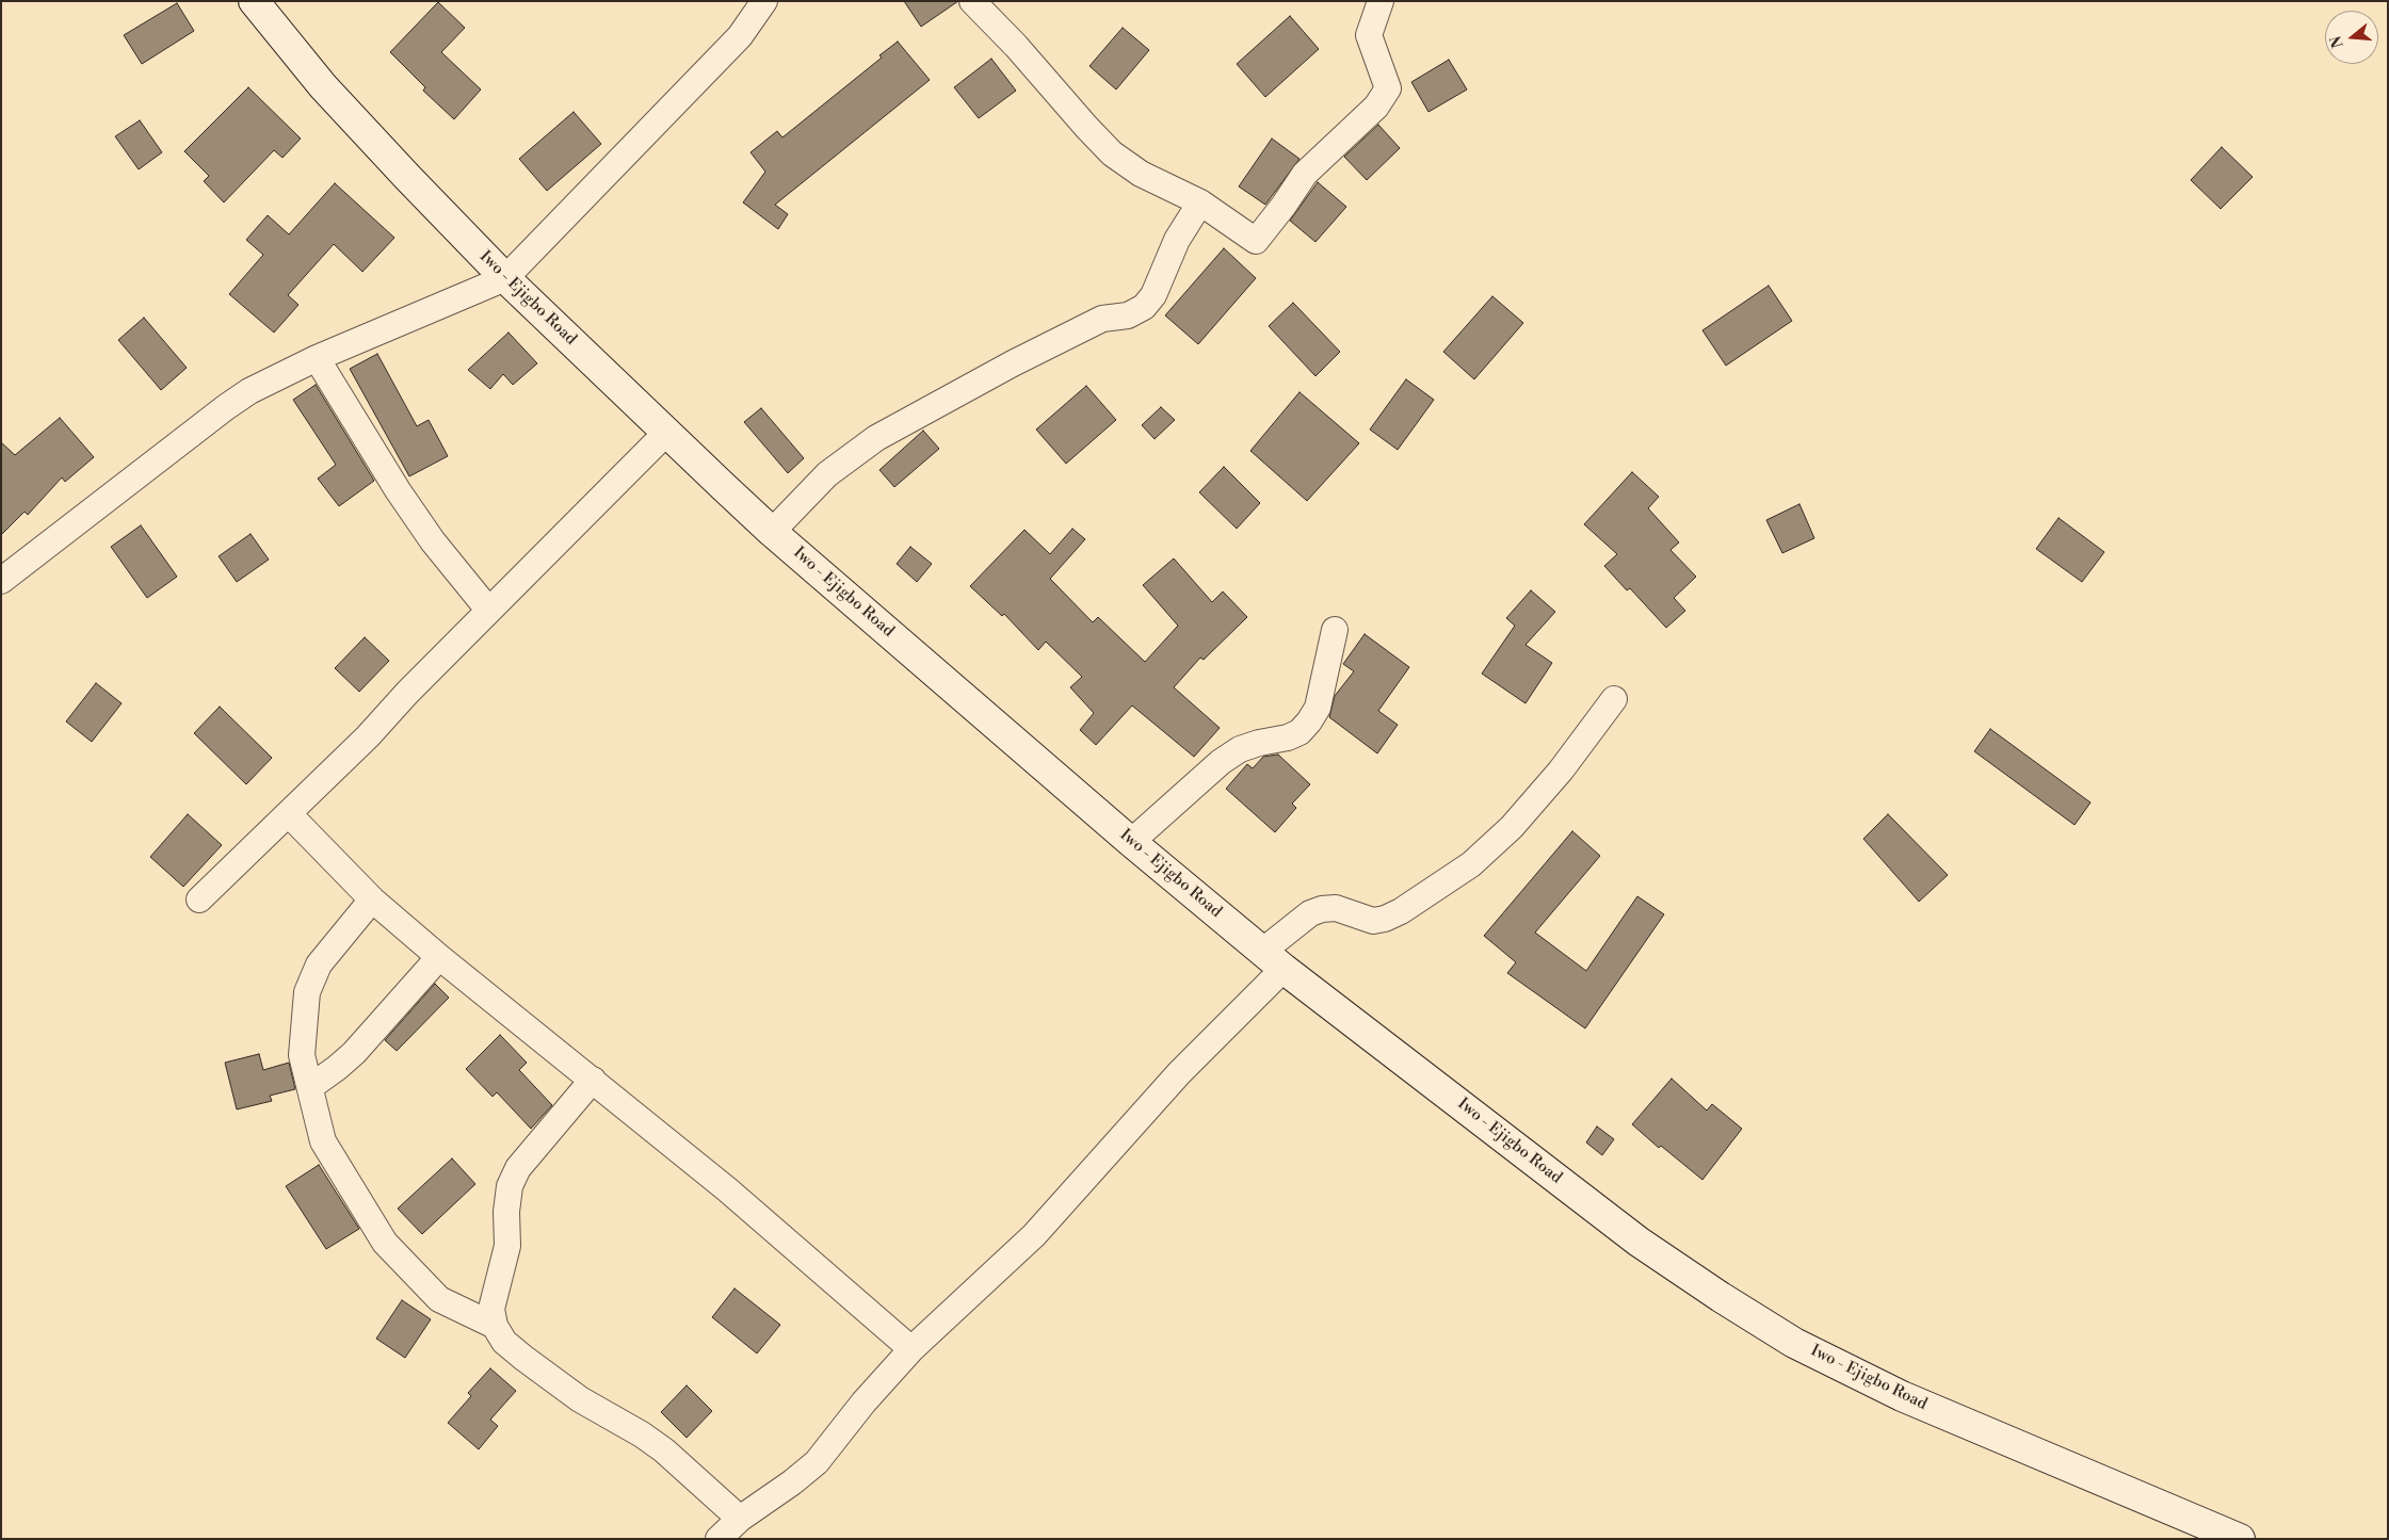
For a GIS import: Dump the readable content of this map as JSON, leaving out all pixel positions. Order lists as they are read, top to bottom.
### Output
{
  "streets": {
    "main road": ["Iwo - Ejigbo Road"]
  },
  "north": "left"
}
